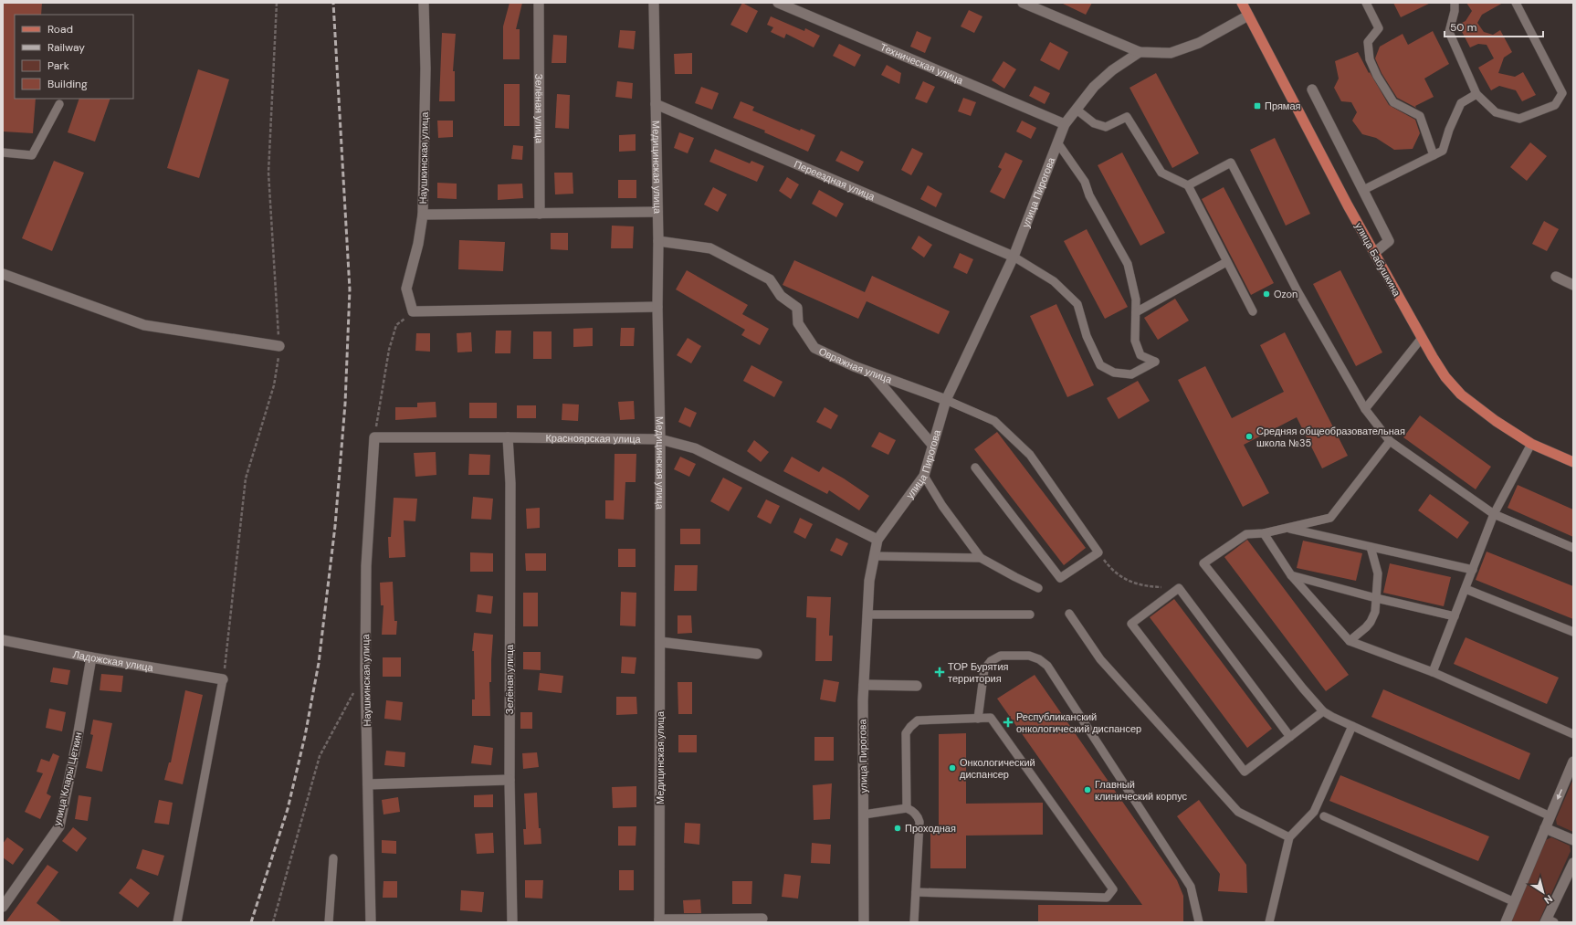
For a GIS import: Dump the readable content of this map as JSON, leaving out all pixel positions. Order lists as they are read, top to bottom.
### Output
{
  "streets": {
    "main road": ["улица Бабушкина"],
    "street": [
      "Техническая улица",
      "Зелёная улица",
      "Наушкинская улица",
      "Медицинская улица",
      "Переездная улица",
      "улица Пирогова",
      "Овражная улица",
      "Красноярская улица",
      "Ладожская улица",
      "улица Клары Цеткин"
    ]
  },
  "crossings": [
    ["Техническая улица", "улица Пирогова"],
    ["Зелёная улица", "Красноярская улица"],
    ["Наушкинская улица", "Красноярская улица"],
    ["Медицинская улица", "Переездная улица"],
    ["Медицинская улица", "Овражная улица"],
    ["Медицинская улица", "Красноярская улица"],
    ["Переездная улица", "улица Пирогова"],
    ["улица Пирогова", "Овражная улица"],
    ["улица Пирогова", "Красноярская улица"],
    ["Ладожская улица", "улица Клары Цеткин"]
  ],
  "places": {
    "transit": ["Прямая"],
    "other": [
      "Ozon",
      "Средняя общеобразовательная школа №35",
      "Онкологический диспансер",
      "Главный клинический корпус",
      "Проходная"
    ],
    "health": ["ТОР Бурятия территория", "Республиканский онкологический диспансер"]
  },
  "legend": [
    "Road",
    "Railway",
    "Park",
    "Building"
  ],
  "scale_bar": "50 m",
  "north": "bottom right"
}
